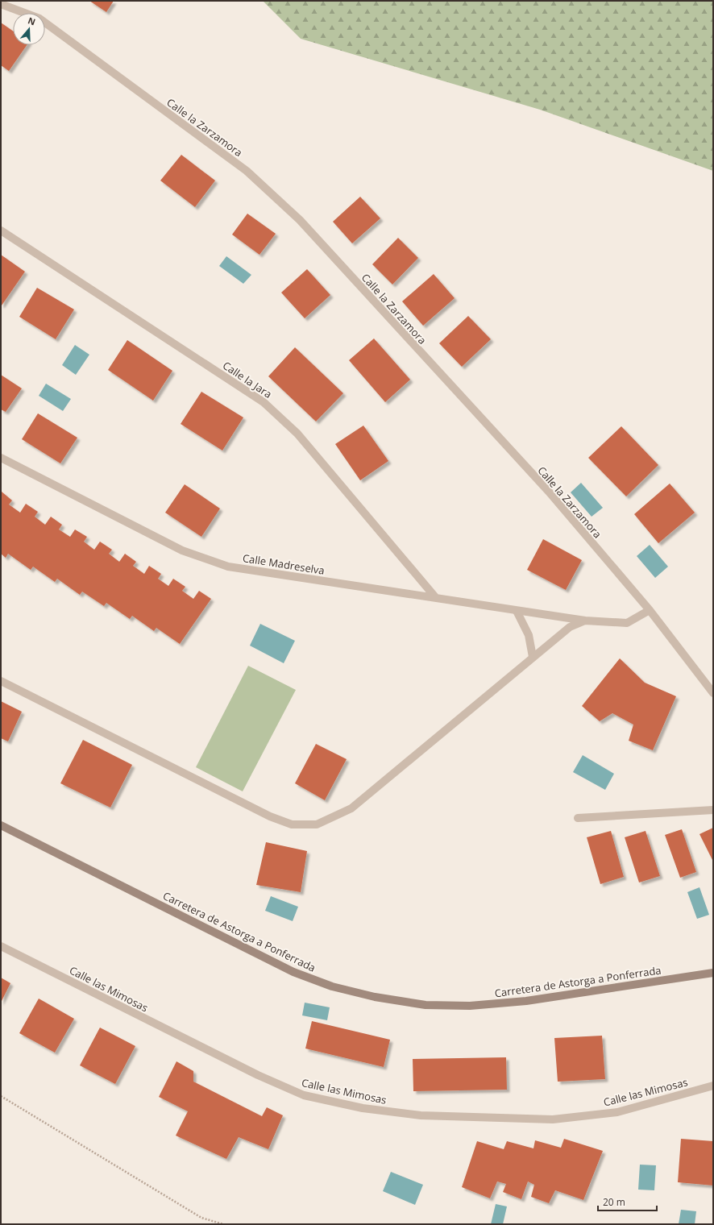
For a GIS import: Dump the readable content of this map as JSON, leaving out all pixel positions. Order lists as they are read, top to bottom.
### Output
{
  "streets": {
    "main road": ["Carretera de Astorga a Ponferrada"],
    "street": [
      "Calle la Zarzamora",
      "Calle la Jara",
      "Calle Madreselva",
      "Calle las Mimosas"
    ]
  },
  "crossings": [
    ["Calle la Zarzamora", "Calle Madreselva"],
    ["Calle la Jara", "Calle Madreselva"]
  ],
  "scale_bar": "20 m",
  "north": "top"
}
